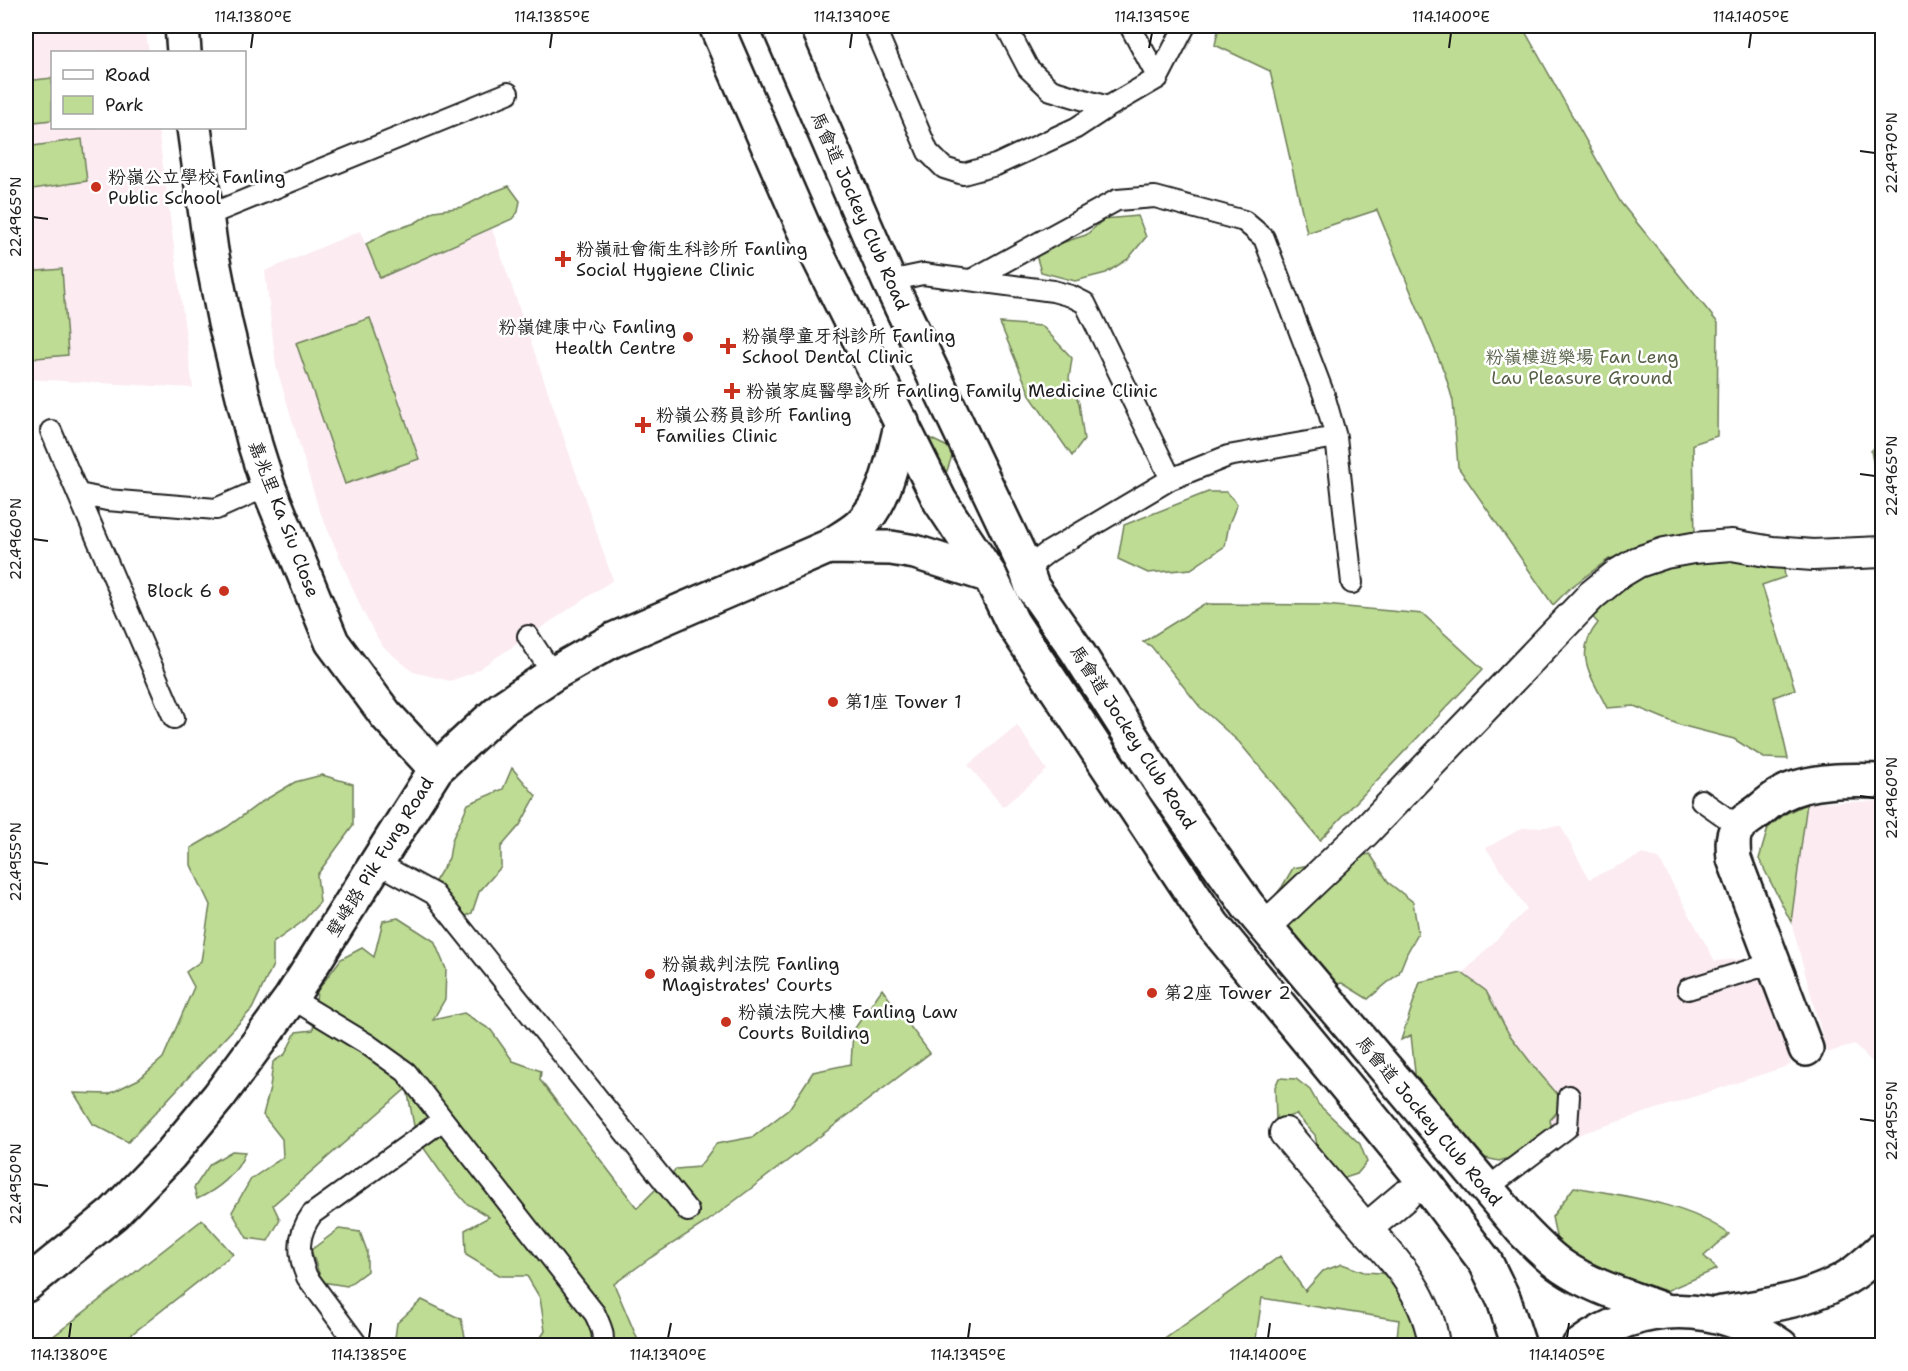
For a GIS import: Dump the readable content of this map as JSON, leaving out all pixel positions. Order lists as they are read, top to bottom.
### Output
{
  "streets": {
    "main road": ["馬會道 Jockey Club Road", "嘉兆里 Ka Siu Close", "璧峰路 Pik Fung Road"]
  },
  "crossings": [
    ["馬會道 Jockey Club Road", "璧峰路 Pik Fung Road"],
    ["嘉兆里 Ka Siu Close", "璧峰路 Pik Fung Road"]
  ],
  "parks": ["粉嶺樓遊樂場 Fan Leng Lau Pleasure Ground"],
  "places": {
    "other": [
      "粉嶺公立學校 Fanling Public School",
      "粉嶺健康中心 Fanling Health Centre",
      "Block 6",
      "第1座 Tower 1",
      "粉嶺裁判法院 Fanling Magistrates' Courts",
      "第2座 Tower 2",
      "粉嶺法院大樓 Fanling Law Courts Building"
    ],
    "health": [
      "粉嶺社會衞生科診所 Fanling Social Hygiene Clinic",
      "粉嶺學童牙科診所 Fanling School Dental Clinic",
      "粉嶺家庭醫學診所 Fanling Family Medicine Clinic",
      "粉嶺公務員診所 Fanling Families Clinic"
    ]
  },
  "legend": ["Road", "Park"],
  "coordinates": [
    "114.1380°E",
    "114.1385°E",
    "114.1390°E",
    "114.1395°E",
    "114.1400°E",
    "114.1405°E",
    "22.4970°N",
    "22.4965°N",
    "22.4960°N",
    "22.4955°N",
    "22.4950°N"
  ]
}
